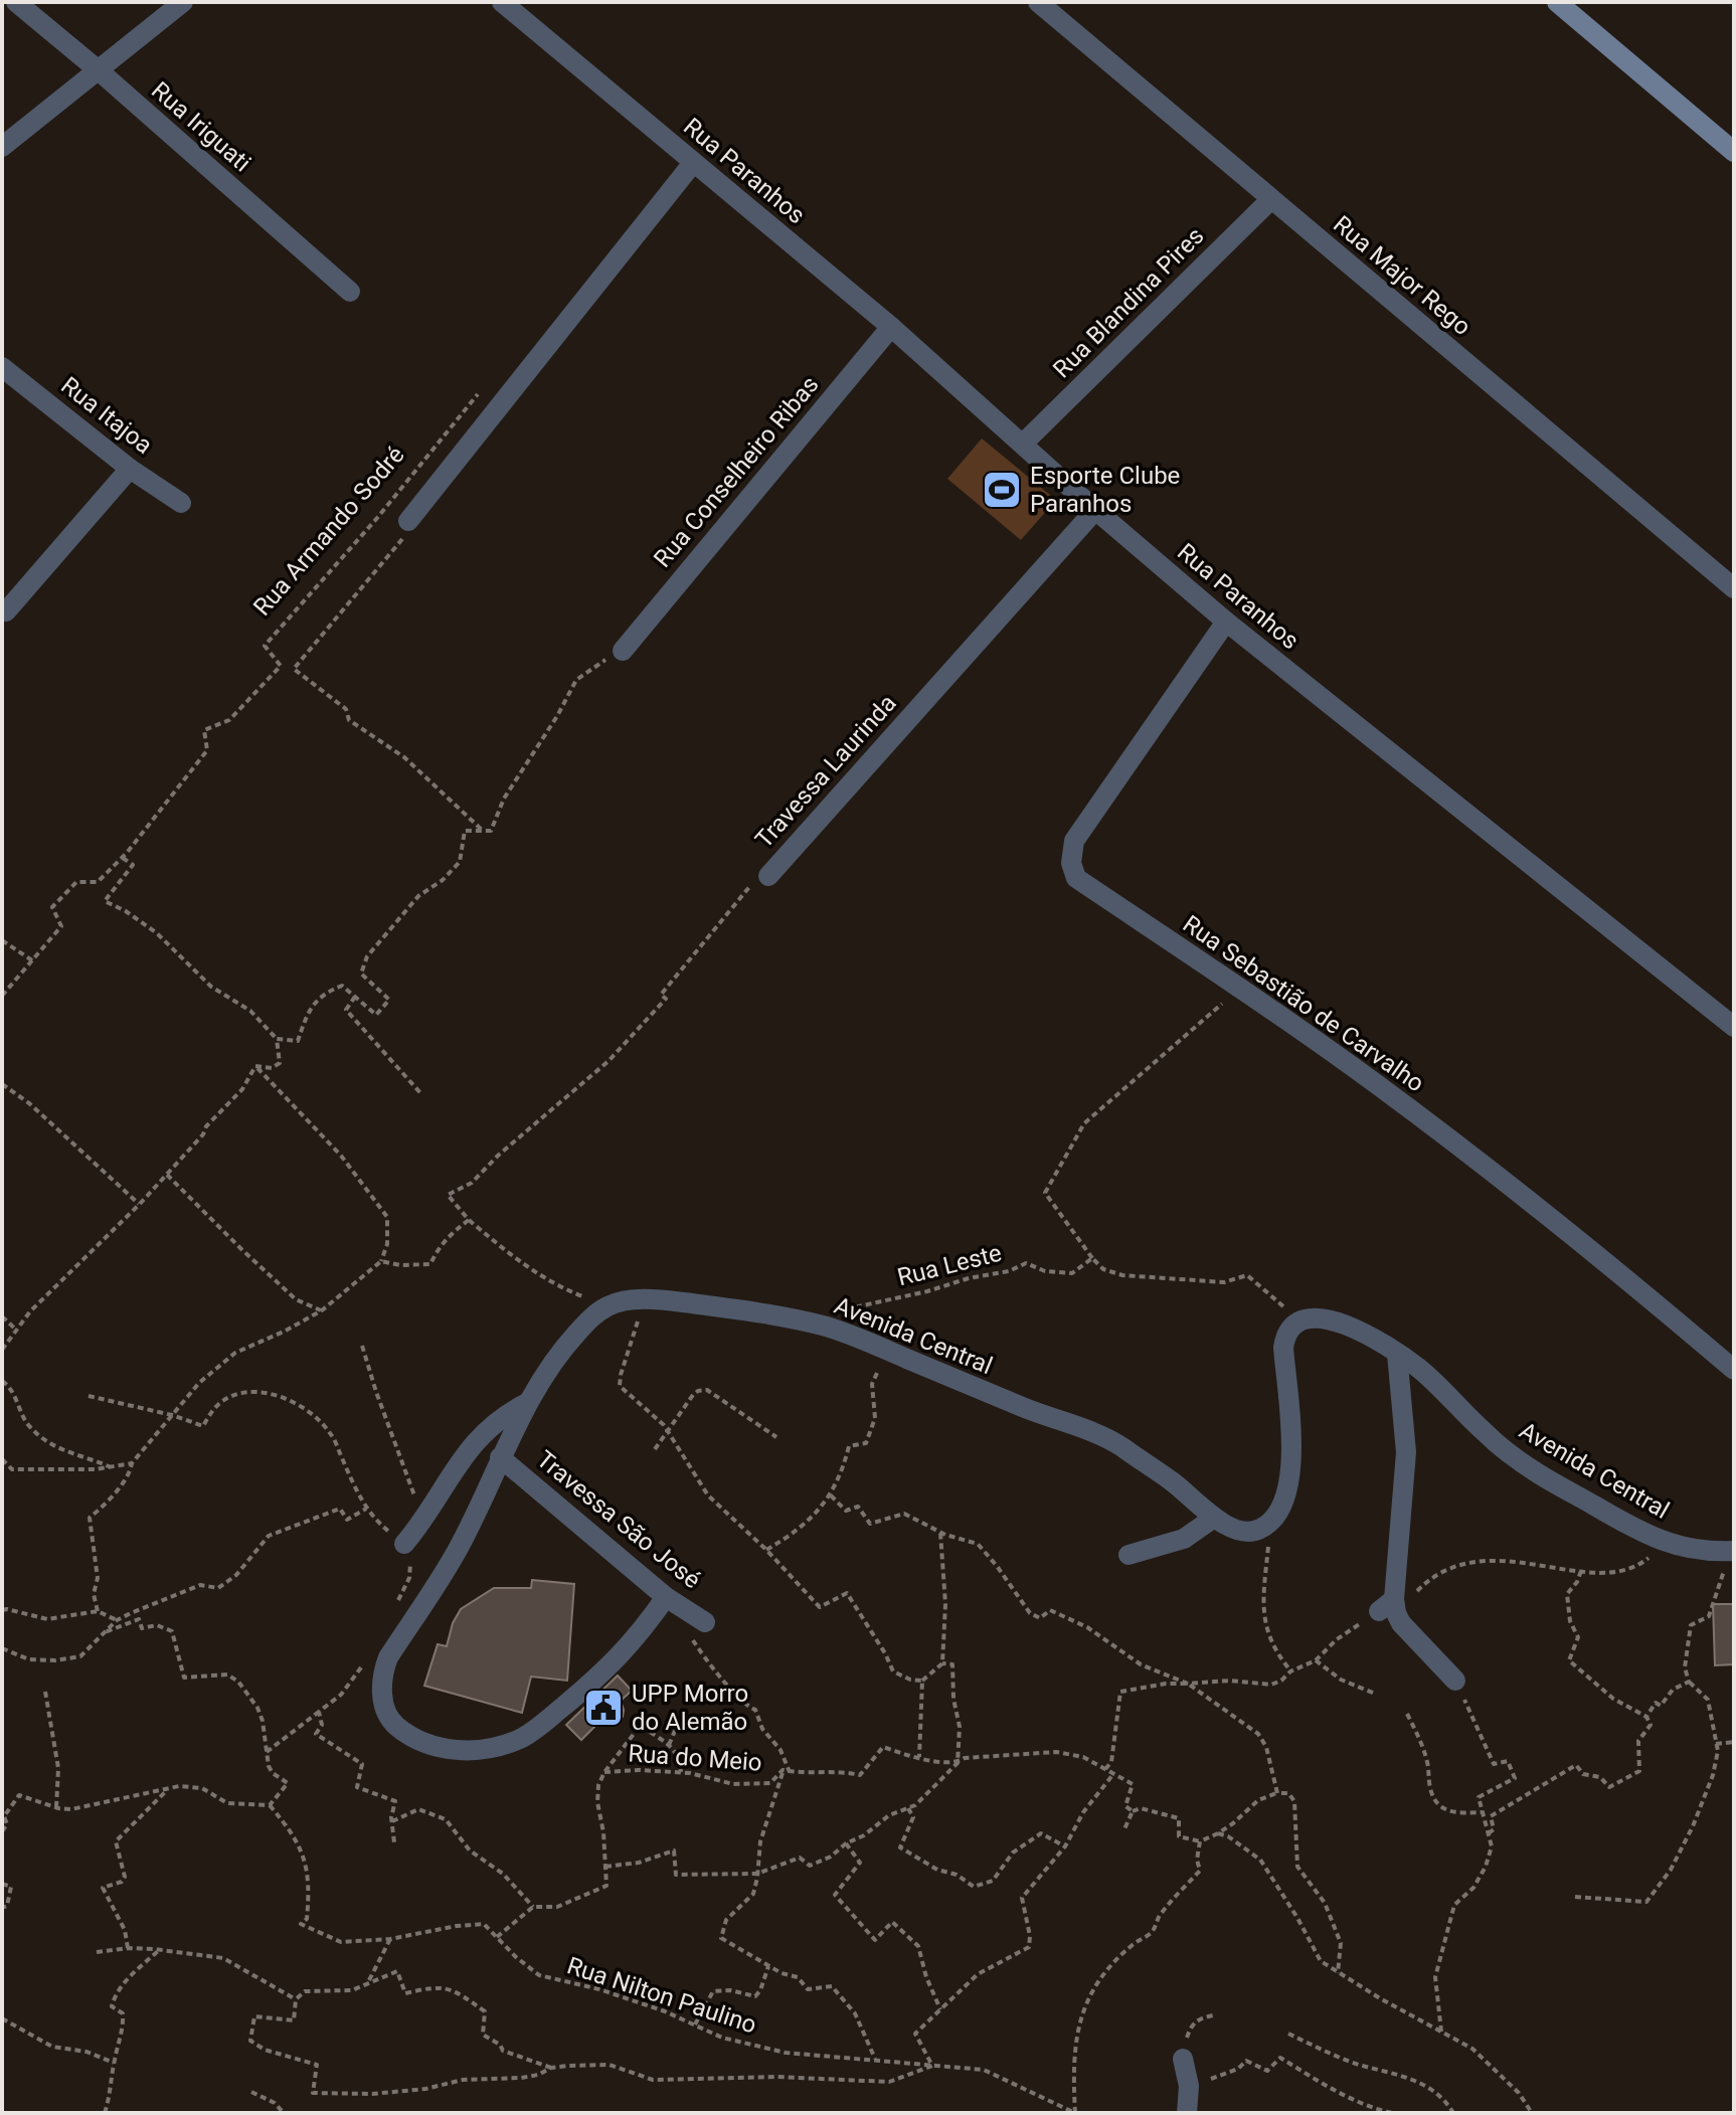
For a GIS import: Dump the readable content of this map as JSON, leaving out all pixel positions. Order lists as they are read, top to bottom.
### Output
{
  "streets": {
    "street": [
      "Rua Iriguati",
      "Rua Paranhos",
      "Rua Major Rego",
      "Rua Blandina Pires",
      "Rua Itajoa",
      "Rua Conselheiro Ribas",
      "Travessa Laurinda",
      "Rua Sebastião de Carvalho",
      "Avenida Central",
      "Travessa São José"
    ],
    "path": [
      "Rua Armando Sodré",
      "Rua Leste",
      "Rua do Meio",
      "Rua Nilton Paulino"
    ]
  },
  "crossings": [
    ["Rua Paranhos", "Rua Blandina Pires"],
    ["Rua Paranhos", "Rua Conselheiro Ribas"],
    ["Rua Paranhos", "Travessa Laurinda"],
    ["Rua Paranhos", "Rua Sebastião de Carvalho"],
    ["Rua Major Rego", "Rua Blandina Pires"],
    ["Rua Leste", "Avenida Central"]
  ],
  "places": {
    "sports": ["Esporte Clube Paranhos"],
    "public building": ["UPP Morro do Alemão"]
  }
}
